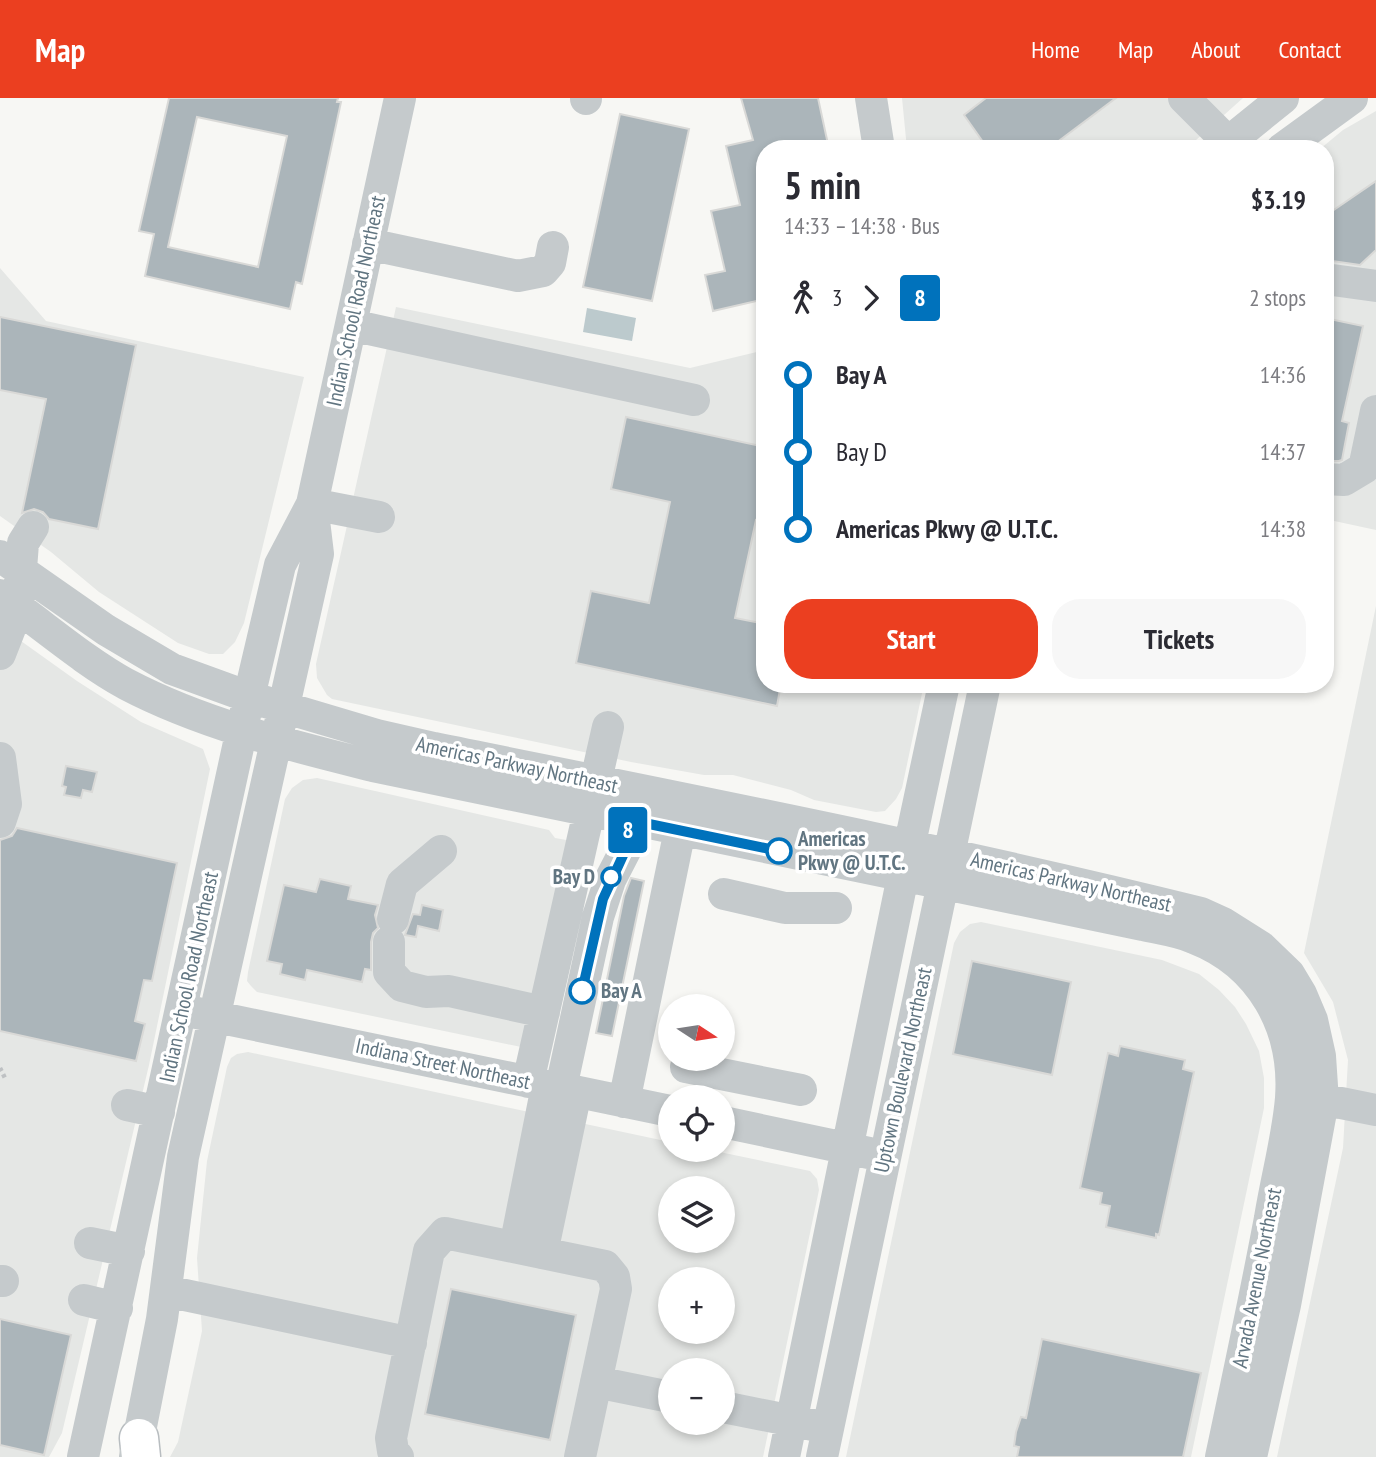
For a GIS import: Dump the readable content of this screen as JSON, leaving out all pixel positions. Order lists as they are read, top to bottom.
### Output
{
  "streets": {
    "street": [
      "Indian School Road Northeast",
      "Americas Parkway Northeast",
      "Indiana Street Northeast",
      "Uptown Boulevard Northeast",
      "Arvada Avenue Northeast"
    ]
  },
  "crossings": [
    ["Indian School Road Northeast", "Americas Parkway Northeast"],
    ["Indian School Road Northeast", "Indiana Street Northeast"],
    ["Americas Parkway Northeast", "Uptown Boulevard Northeast"],
    ["Americas Parkway Northeast", "Arvada Avenue Northeast"]
  ],
  "places": ["Americas Pkwy @ U.T.C.", "Bay D", "Bay A"],
  "lines": ["bus line 8"],
  "north": "right",
  "page": {
    "header": "Map",
    "nav": [
      "Home",
      "Map",
      "About",
      "Contact"
    ],
    "on_map": "8",
    "heading": ["5 min", "14:33 – 14:38 · Bus", "$3.19"],
    "legs": ["3", "8", "2 stops"],
    "list": [
      {
        "name": "Bay A",
        "value": "14:36"
      },
      {
        "name": "Bay D",
        "value": "14:37"
      },
      {
        "name": "Americas Pkwy @ U.T.C.",
        "value": "14:38"
      }
    ],
    "buttons": ["Start", "Tickets"],
    "map_buttons": ["+", "−"]
  }
}
